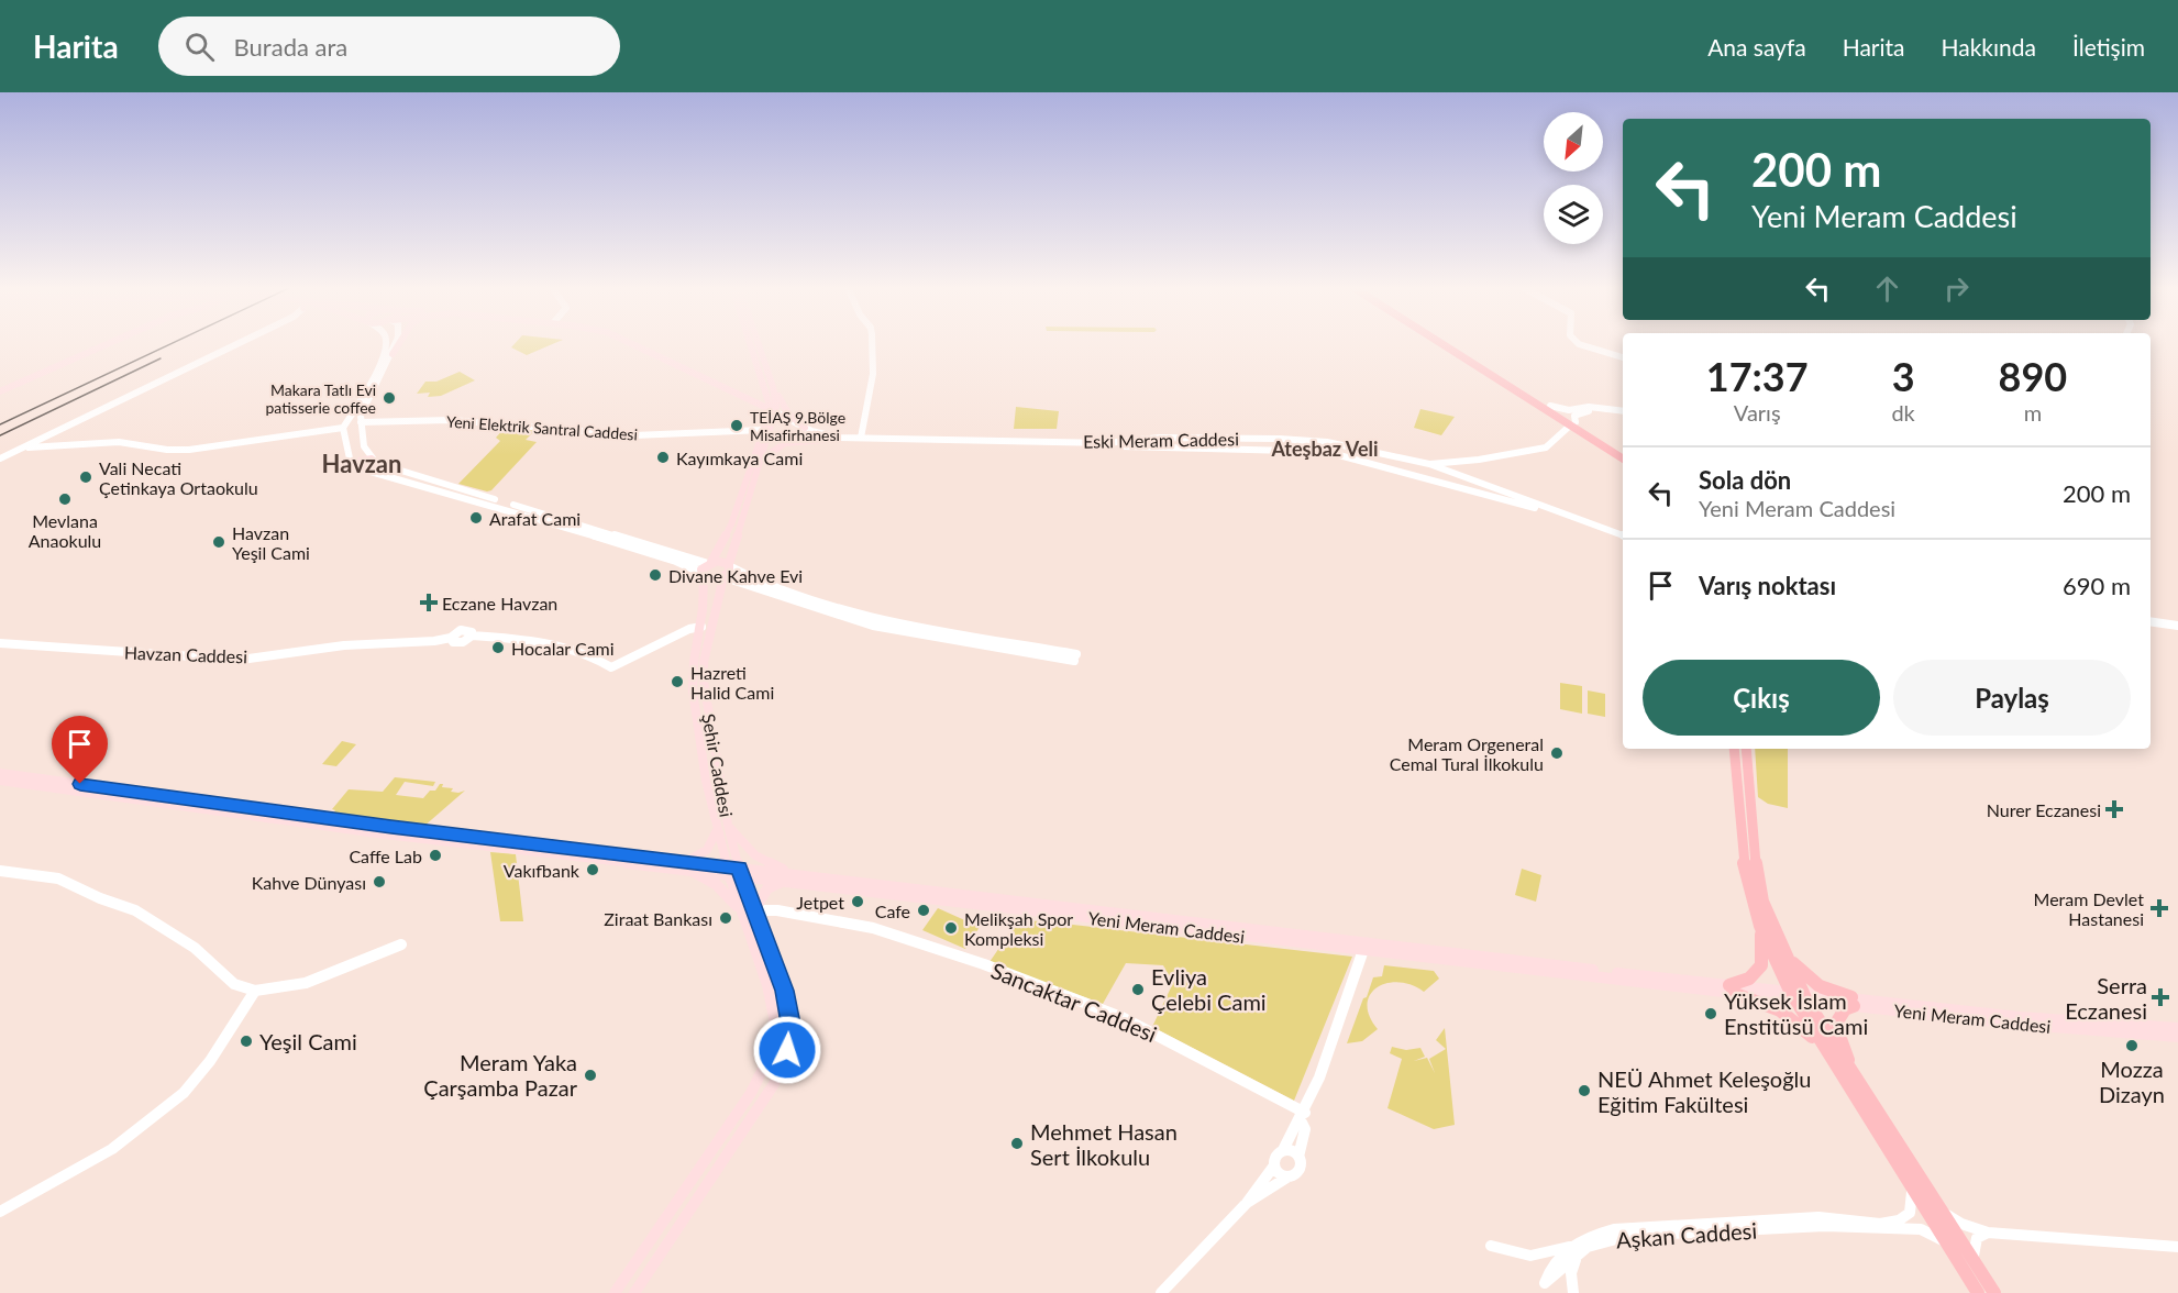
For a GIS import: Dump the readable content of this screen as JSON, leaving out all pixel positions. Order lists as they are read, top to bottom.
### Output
{
  "streets": {
    "main road": ["Eski Meram Caddesi", "Şehir Caddesi", "Yeni Meram Caddesi"],
    "street": [
      "Yeni Elektrik Santral Caddesi",
      "Havzan Caddesi",
      "Sancaktar Caddesi",
      "Aşkan Caddesi"
    ]
  },
  "crossings": [
    ["Havzan Caddesi", "Şehir Caddesi"],
    ["Şehir Caddesi", "Yeni Meram Caddesi"]
  ],
  "districts": ["Ateşbaz Veli", "Havzan"],
  "places": {
    "other": [
      "Makara Tatlı Evi patisserie coffee",
      "TEİAŞ 9.Bölge Misafirhanesi",
      "Kayımkaya Cami",
      "Vali Necati Çetinkaya Ortaokulu",
      "Mevlana Anaokulu",
      "Arafat Cami",
      "Havzan Yeşil Cami",
      "Divane Kahve Evi",
      "Hocalar Cami",
      "Hazreti Halid Cami",
      "Meram Orgeneral Cemal Tural İlkokulu",
      "Caffe Lab",
      "Vakıfbank",
      "Kahve Dünyası",
      "Jetpet",
      "Cafe",
      "Ziraat Bankası",
      "Melikşah Spor Kompleksi",
      "Evliya Çelebi Cami",
      "Yüksek İslam Enstitüsü Cami",
      "Yeşil Cami",
      "Mozza Dizayn",
      "Meram Yaka Çarşamba Pazar",
      "NEÜ Ahmet Keleşoğlu Eğitim Fakültesi",
      "Mehmet Hasan Sert İlkokulu"
    ],
    "health": [
      "Eczane Havzan",
      "Nurer Eczanesi",
      "Meram Devlet Hastanesi",
      "Serra Eczanesi"
    ]
  },
  "north": "bottom left",
  "page": {
    "header": "Harita",
    "search": "Burada ara",
    "nav": [
      "Ana sayfa",
      "Harita",
      "Hakkında",
      "İletişim"
    ],
    "turn": ["200 m", "Yeni Meram Caddesi"],
    "eta": [
      "17:37",
      "Varış",
      "3",
      "dk",
      "890",
      "m"
    ],
    "list": [
      {
        "name": "Sola dön",
        "note": "Yeni Meram Caddesi",
        "value": "200 m"
      },
      {
        "name": "Varış noktası",
        "value": "690 m"
      }
    ],
    "buttons": ["Çıkış", "Paylaş"]
  }
}
